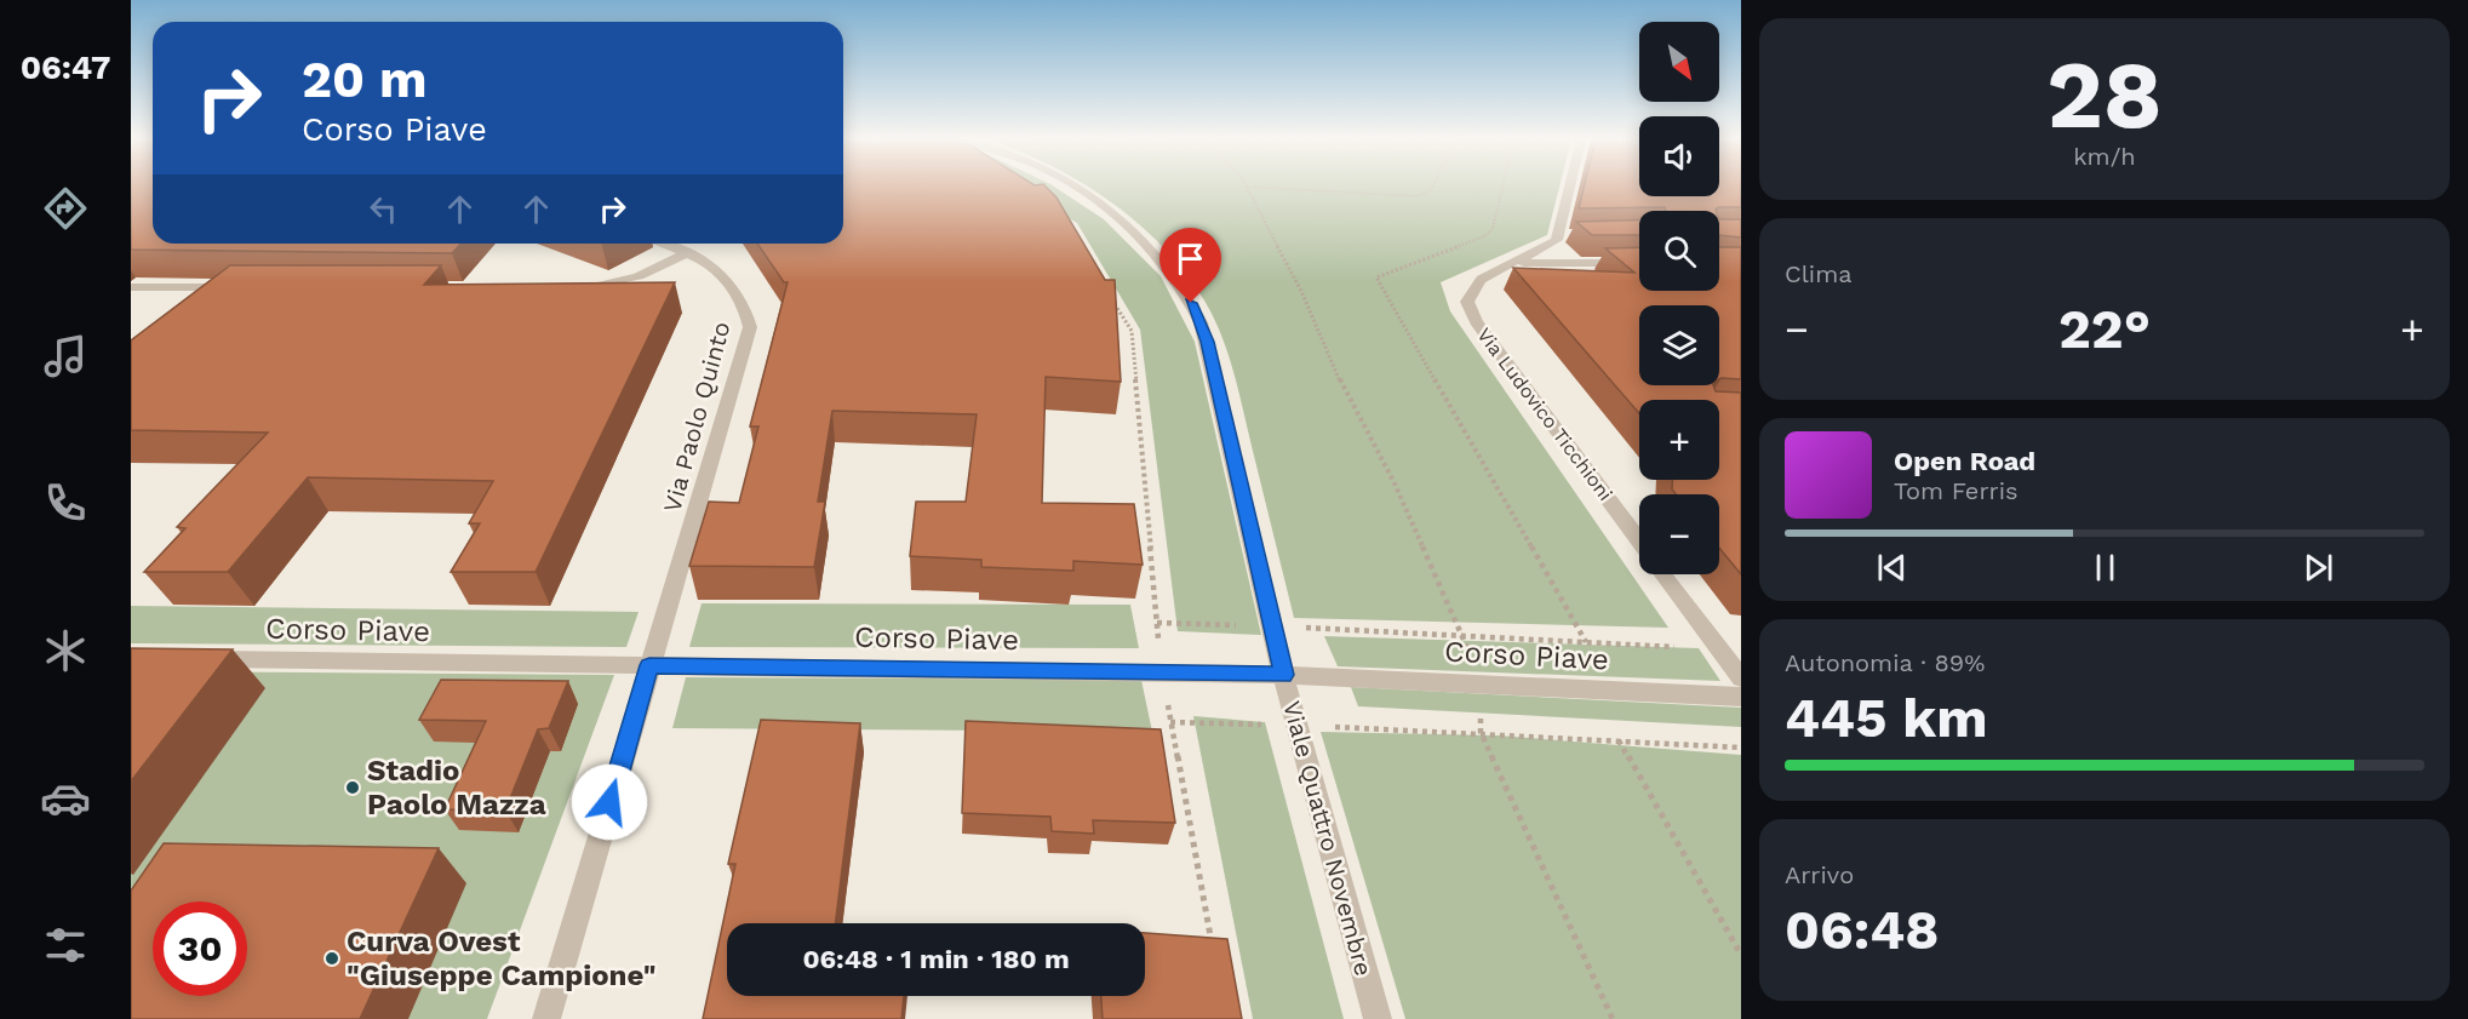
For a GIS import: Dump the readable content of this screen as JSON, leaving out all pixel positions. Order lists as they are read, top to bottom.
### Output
{
  "streets": {
    "street": [
      "Via Ludovico Ticchioni",
      "Via Paolo Quinto",
      "Corso Piave",
      "Viale Quattro Novembre"
    ]
  },
  "crossings": [
    ["Via Paolo Quinto", "Corso Piave"],
    ["Corso Piave", "Viale Quattro Novembre"]
  ],
  "places": ["Stadio Paolo Mazza", "Curva Ovest \"Giuseppe Campione\""],
  "north": "bottom right",
  "page": {
    "tabs": "06:47",
    "tile": [
      ["28", "km/h"],
      "Clima",
      ["Autonomia · 89%", "445 km"],
      ["Arrivo", "06:48"]
    ],
    "map_buttons": ["+", "−"],
    "turn": ["20 m", "Corso Piave"],
    "heat": ["−", "22°", "+"],
    "song": ["Open Road", "Tom Ferris"],
    "limit": "30",
    "trip": "06:48 · 1 min · 180 m"
  }
}
